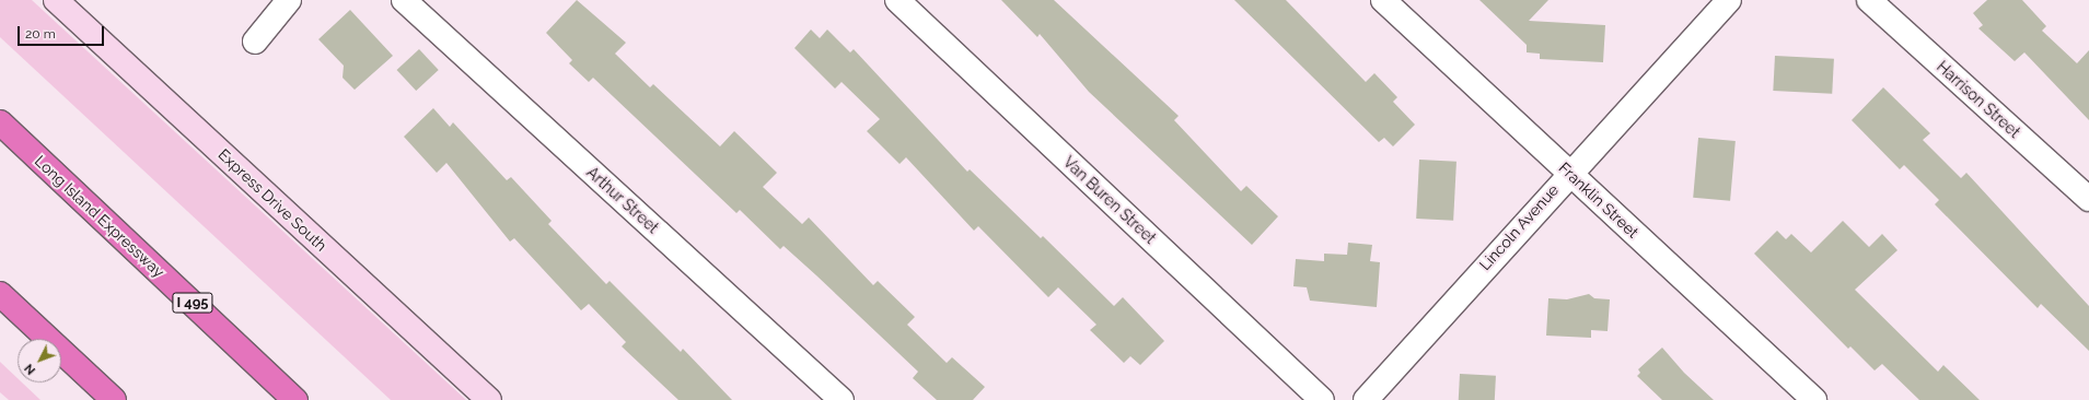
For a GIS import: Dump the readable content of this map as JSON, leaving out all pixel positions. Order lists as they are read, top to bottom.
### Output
{
  "streets": {
    "highway": ["Long Island Expressway", "I 495"],
    "main road": ["Express Drive South"],
    "street": [
      "Harrison Street",
      "Arthur Street",
      "Van Buren Street",
      "Franklin Street",
      "Lincoln Avenue"
    ]
  },
  "crossings": [
    ["Franklin Street", "Lincoln Avenue"]
  ],
  "scale_bar": "20 m",
  "north": "bottom left"
}
